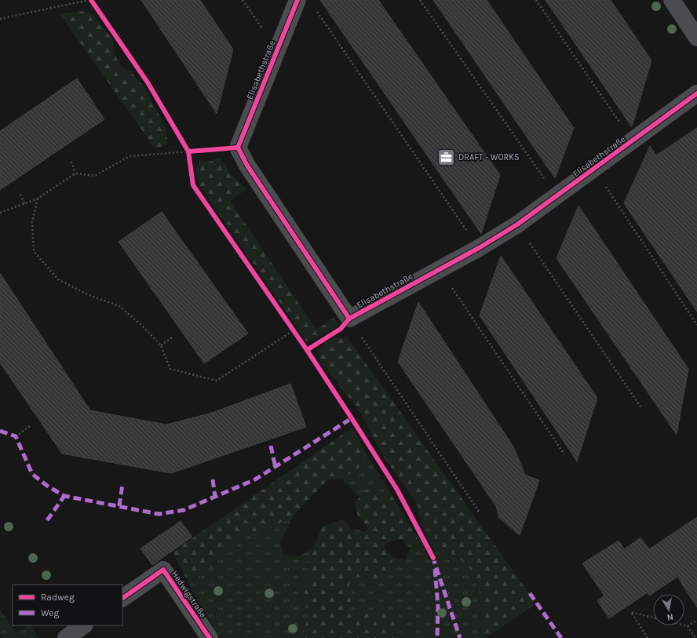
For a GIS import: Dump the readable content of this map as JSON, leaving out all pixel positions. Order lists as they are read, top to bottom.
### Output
{
  "streets": {
    "street": ["Elisabethstraße", "Hedwigstraße"]
  },
  "places": {
    "office": ["DRAFT - WORKS"]
  },
  "legend": ["Radweg", "Weg"],
  "north": "bottom"
}
